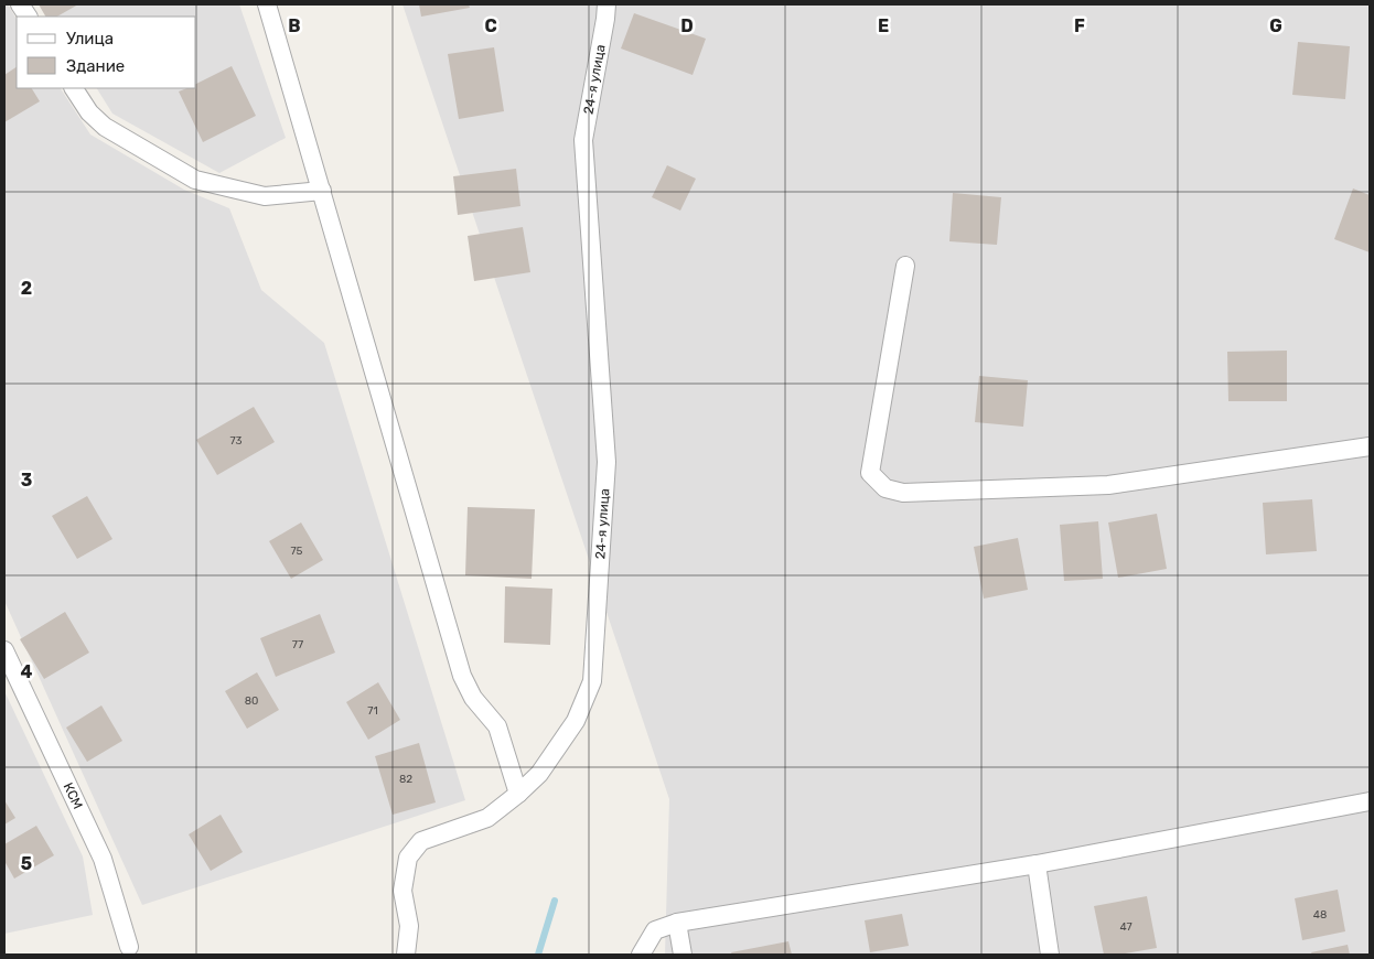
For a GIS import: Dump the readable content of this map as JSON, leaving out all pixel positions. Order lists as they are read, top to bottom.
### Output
{
  "streets": {
    "street": ["24-я улица", "КСМ"]
  },
  "house_numbers": [
    "73",
    "75",
    "77",
    "80",
    "71",
    "82",
    "48",
    "47"
  ],
  "legend": ["Улица", "Здание"],
  "grid": {
    "columns": [
      "B",
      "C",
      "D",
      "E",
      "F",
      "G"
    ],
    "rows": [
      "2",
      "3",
      "4",
      "5"
    ]
  }
}
